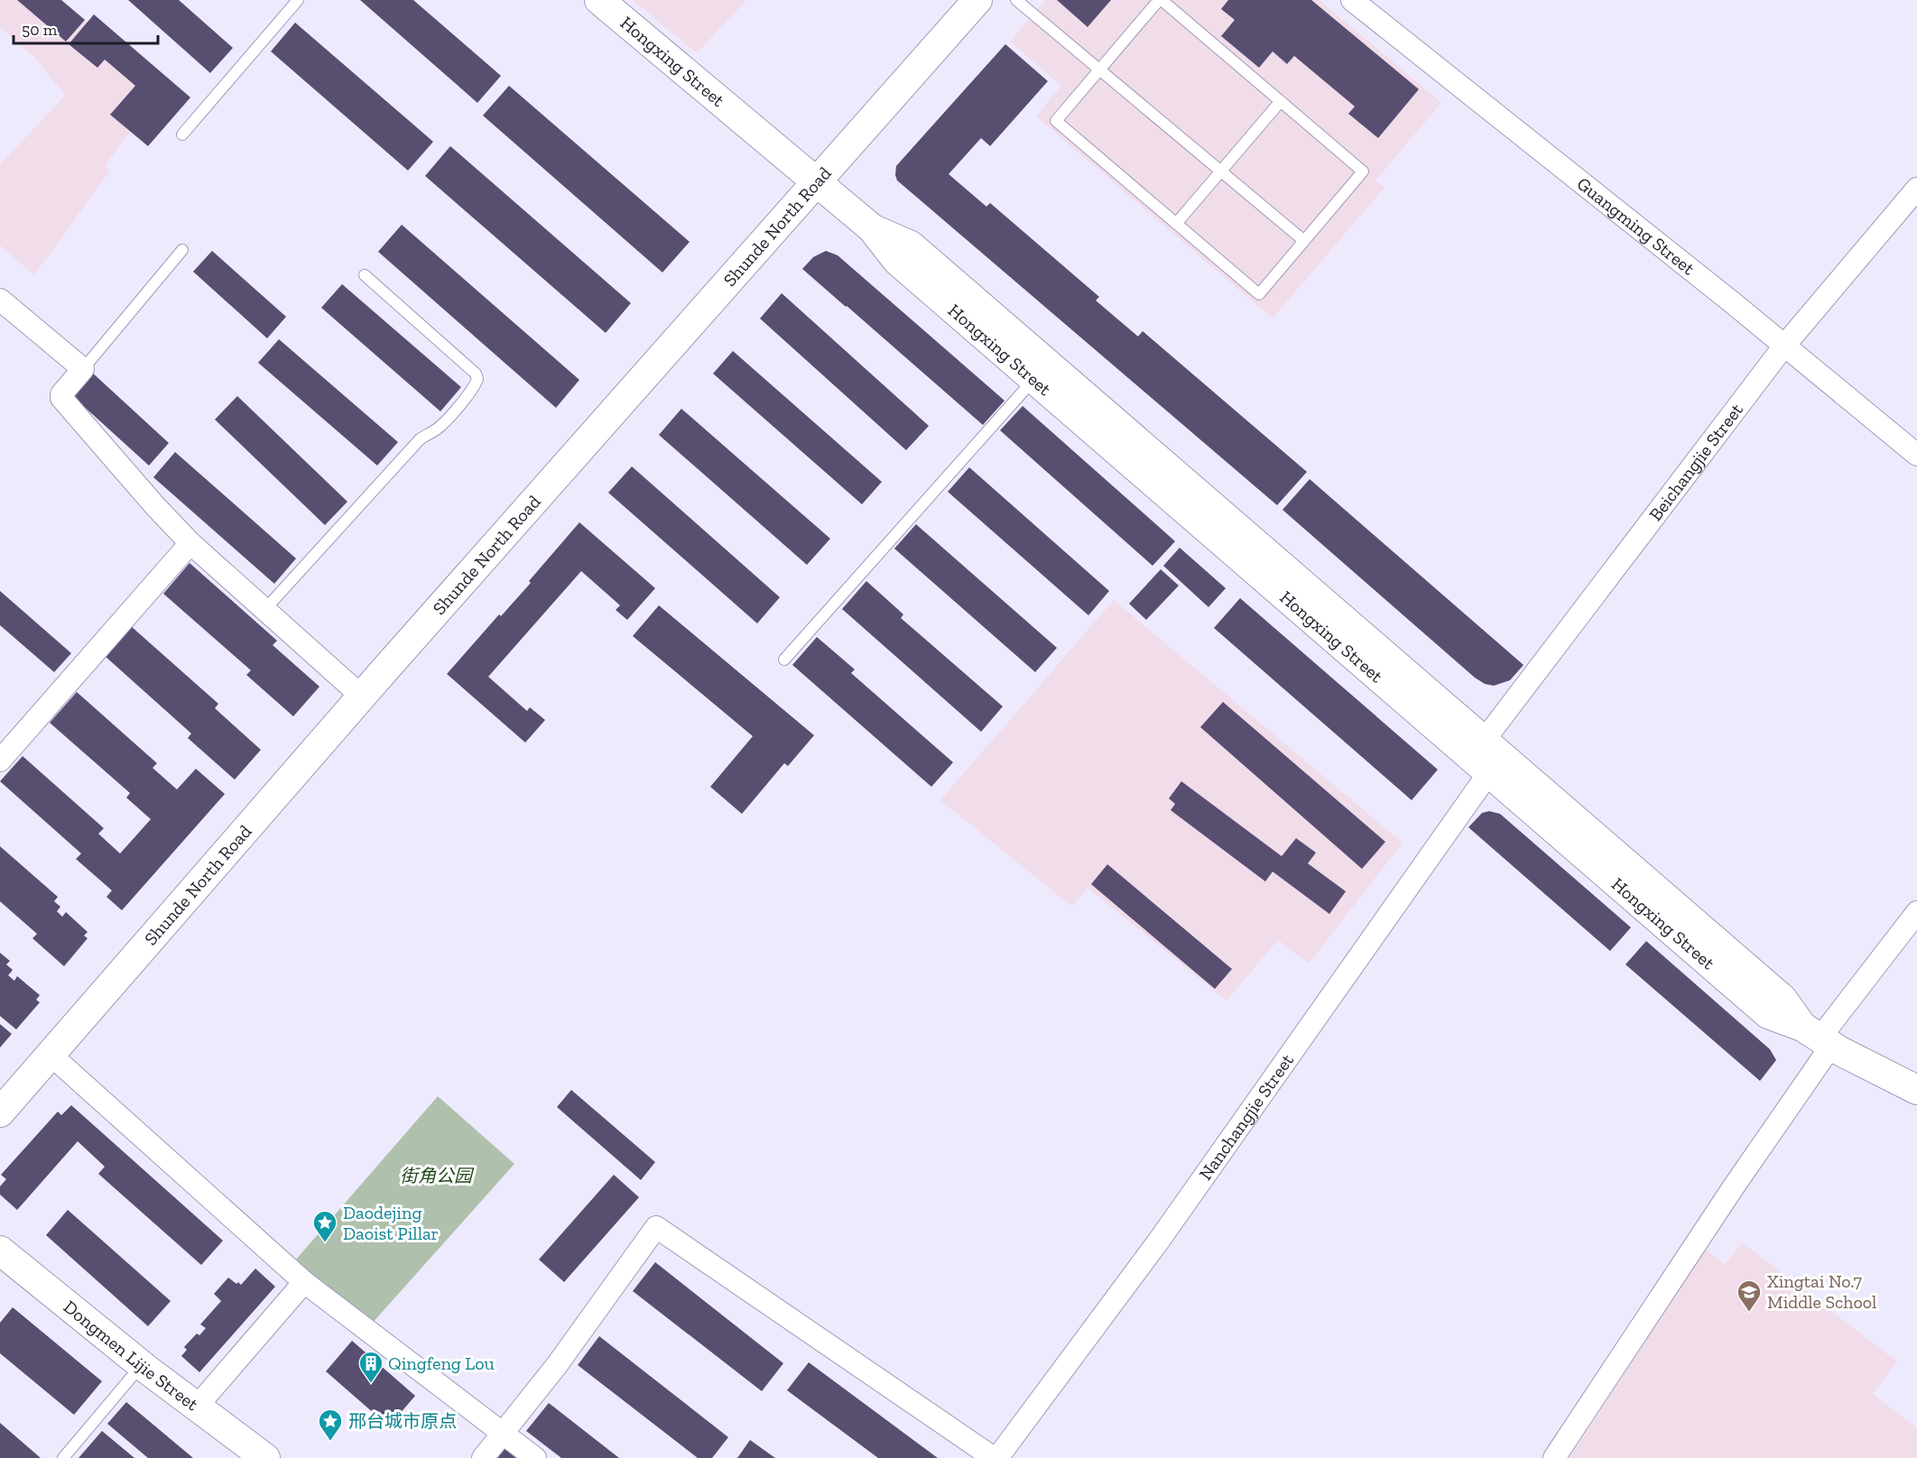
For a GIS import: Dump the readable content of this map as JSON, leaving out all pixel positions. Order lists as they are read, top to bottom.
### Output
{
  "streets": {
    "street": [
      "Hongxing Street",
      "Guangming Street",
      "Shunde North Road",
      "Beichangjie Street",
      "Nanchangjie Street",
      "Dongmen Lijie Street"
    ]
  },
  "crossings": [
    ["Hongxing Street", "Shunde North Road"],
    ["Hongxing Street", "Beichangjie Street"],
    ["Hongxing Street", "Nanchangjie Street"],
    ["Guangming Street", "Beichangjie Street"]
  ],
  "parks": ["街角公园"],
  "places": {
    "place": ["Daodejing Daoist Pillar", "邢台城市原点"],
    "school or university": ["Xingtai No.7 Middle School"],
    "building": ["Qingfeng Lou"]
  },
  "scale_bar": "50 m"
}
